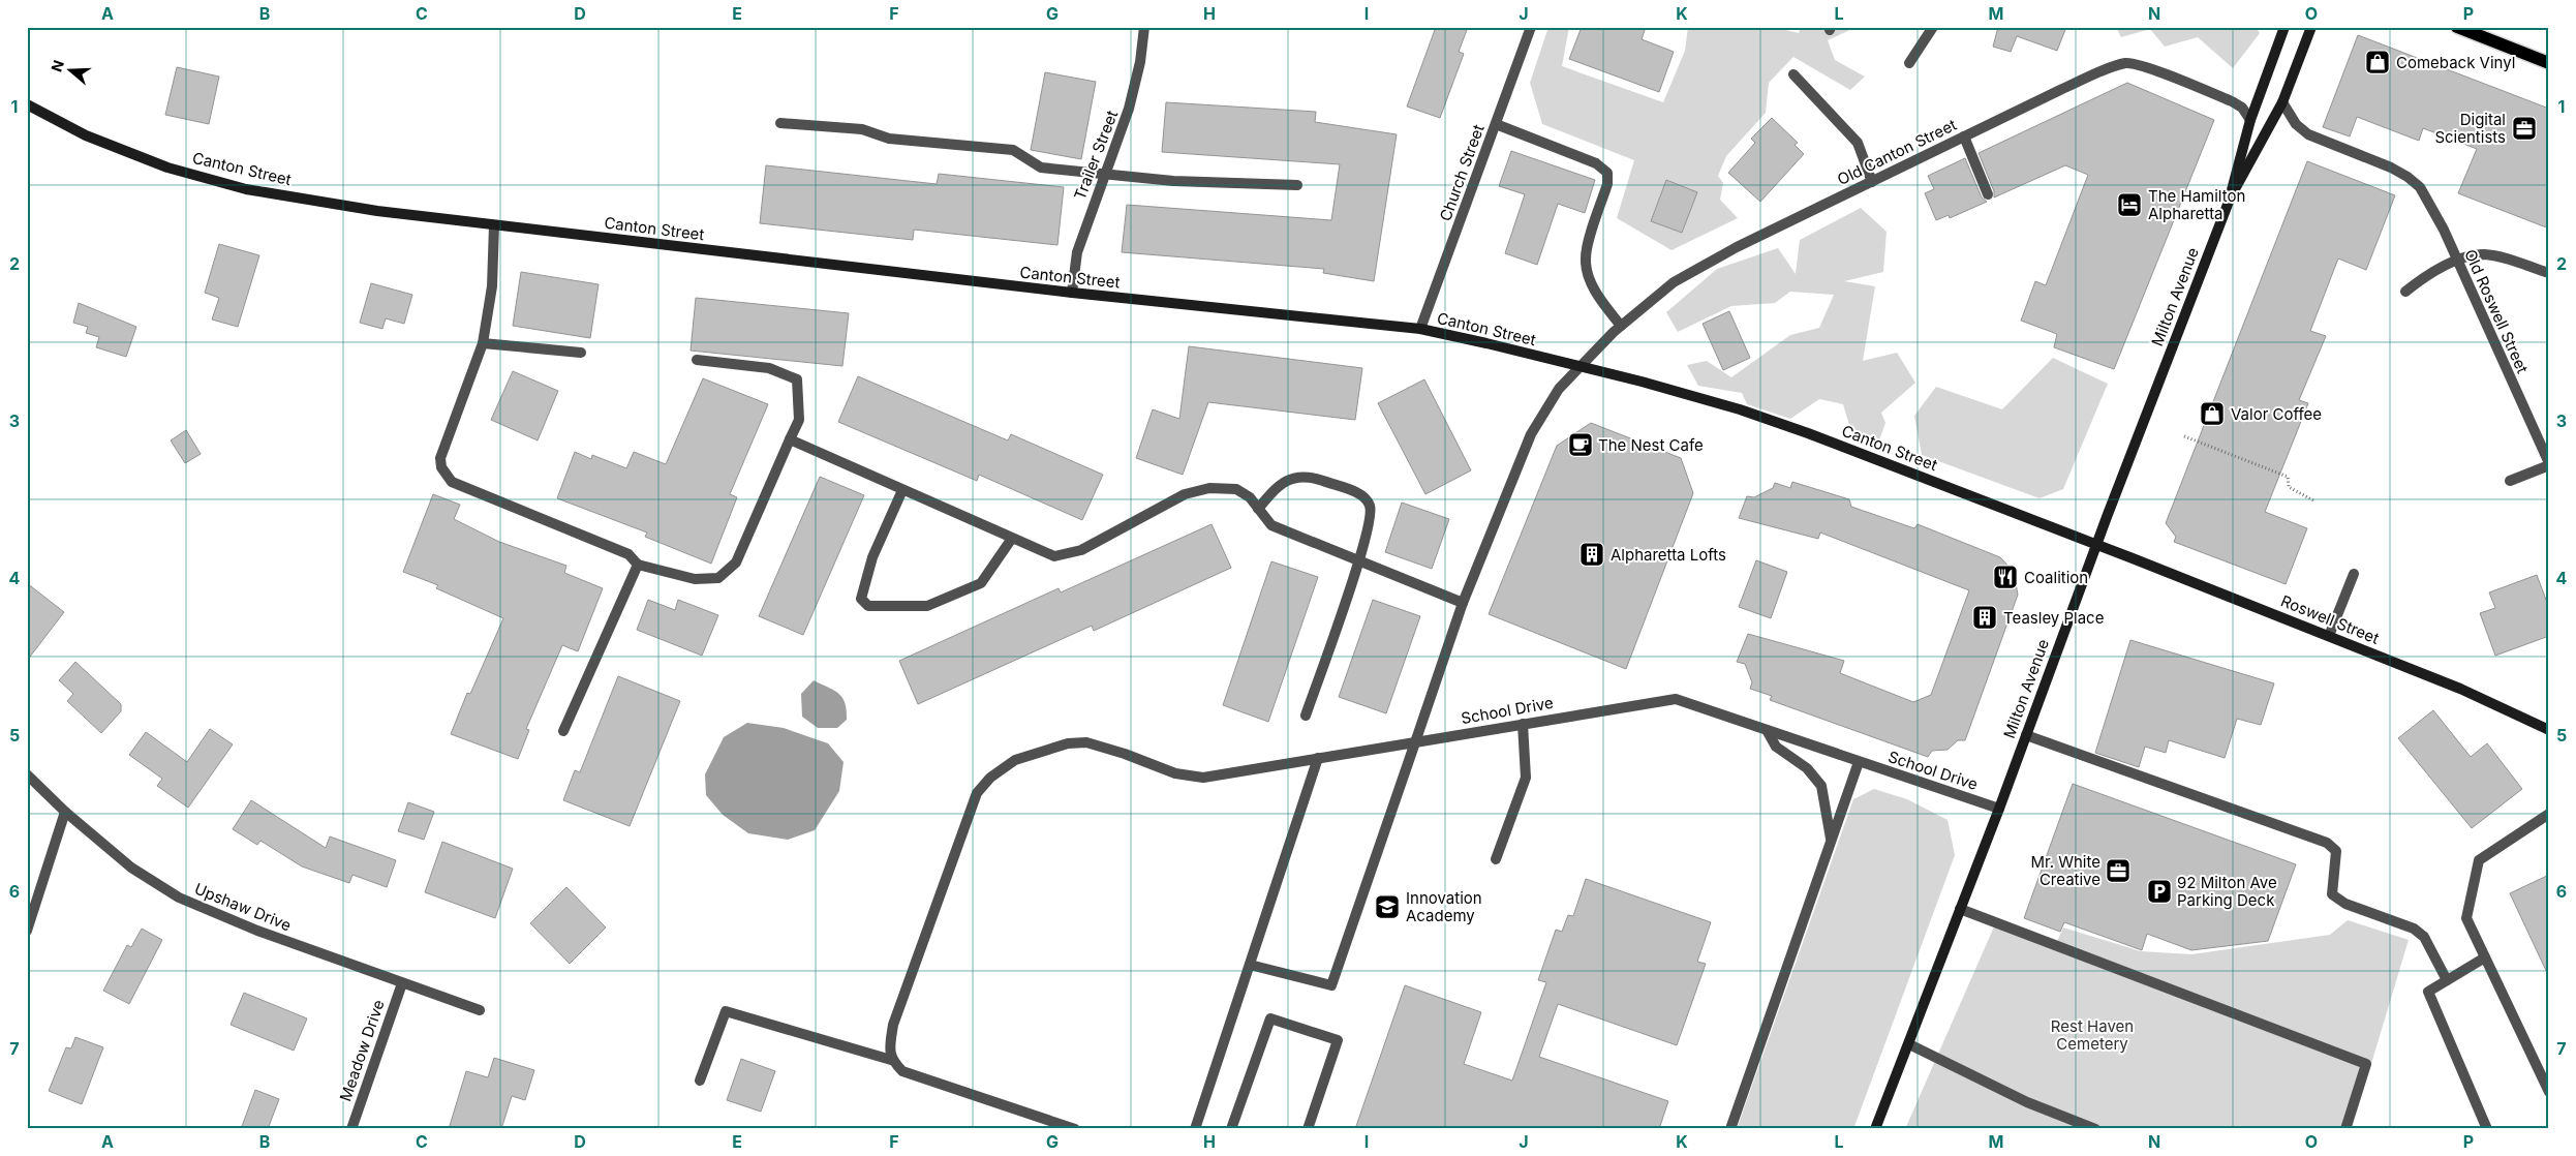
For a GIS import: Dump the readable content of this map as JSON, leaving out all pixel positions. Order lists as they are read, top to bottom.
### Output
{
  "streets": {
    "street": [
      "Old Canton Street",
      "Trailer Street",
      "Canton Street",
      "Church Street",
      "Milton Avenue",
      "Old Roswell Street",
      "Roswell Street",
      "School Drive",
      "Upshaw Drive",
      "Meadow Drive"
    ]
  },
  "crossings": [
    ["Old Canton Street", "Canton Street"],
    ["Old Canton Street", "Milton Avenue"],
    ["Trailer Street", "Canton Street"],
    ["Canton Street", "Church Street"],
    ["Canton Street", "Milton Avenue"],
    ["Canton Street", "Roswell Street"],
    ["Milton Avenue", "Old Roswell Street"],
    ["Milton Avenue", "Roswell Street"],
    ["Milton Avenue", "School Drive"],
    ["Upshaw Drive", "Meadow Drive"]
  ],
  "parks": ["Rest Haven Cemetery"],
  "places": {
    "shop": ["Comeback Vinyl", "Valor Coffee"],
    "office": ["Digital Scientists", "Mr. White Creative"],
    "hotel": ["The Hamilton Alpharetta"],
    "cafe": ["The Nest Cafe"],
    "building": ["Alpharetta Lofts", "Teasley Place"],
    "restaurant": ["Coalition"],
    "parking": ["92 Milton Ave Parking Deck"],
    "school or university": ["Innovation Academy"]
  },
  "north": "left",
  "grid": {
    "columns": [
      "A",
      "B",
      "C",
      "D",
      "E",
      "F",
      "G",
      "H",
      "I",
      "J",
      "K",
      "L",
      "M",
      "N",
      "O",
      "P"
    ],
    "rows": [
      "1",
      "2",
      "3",
      "4",
      "5",
      "6",
      "7"
    ]
  }
}
